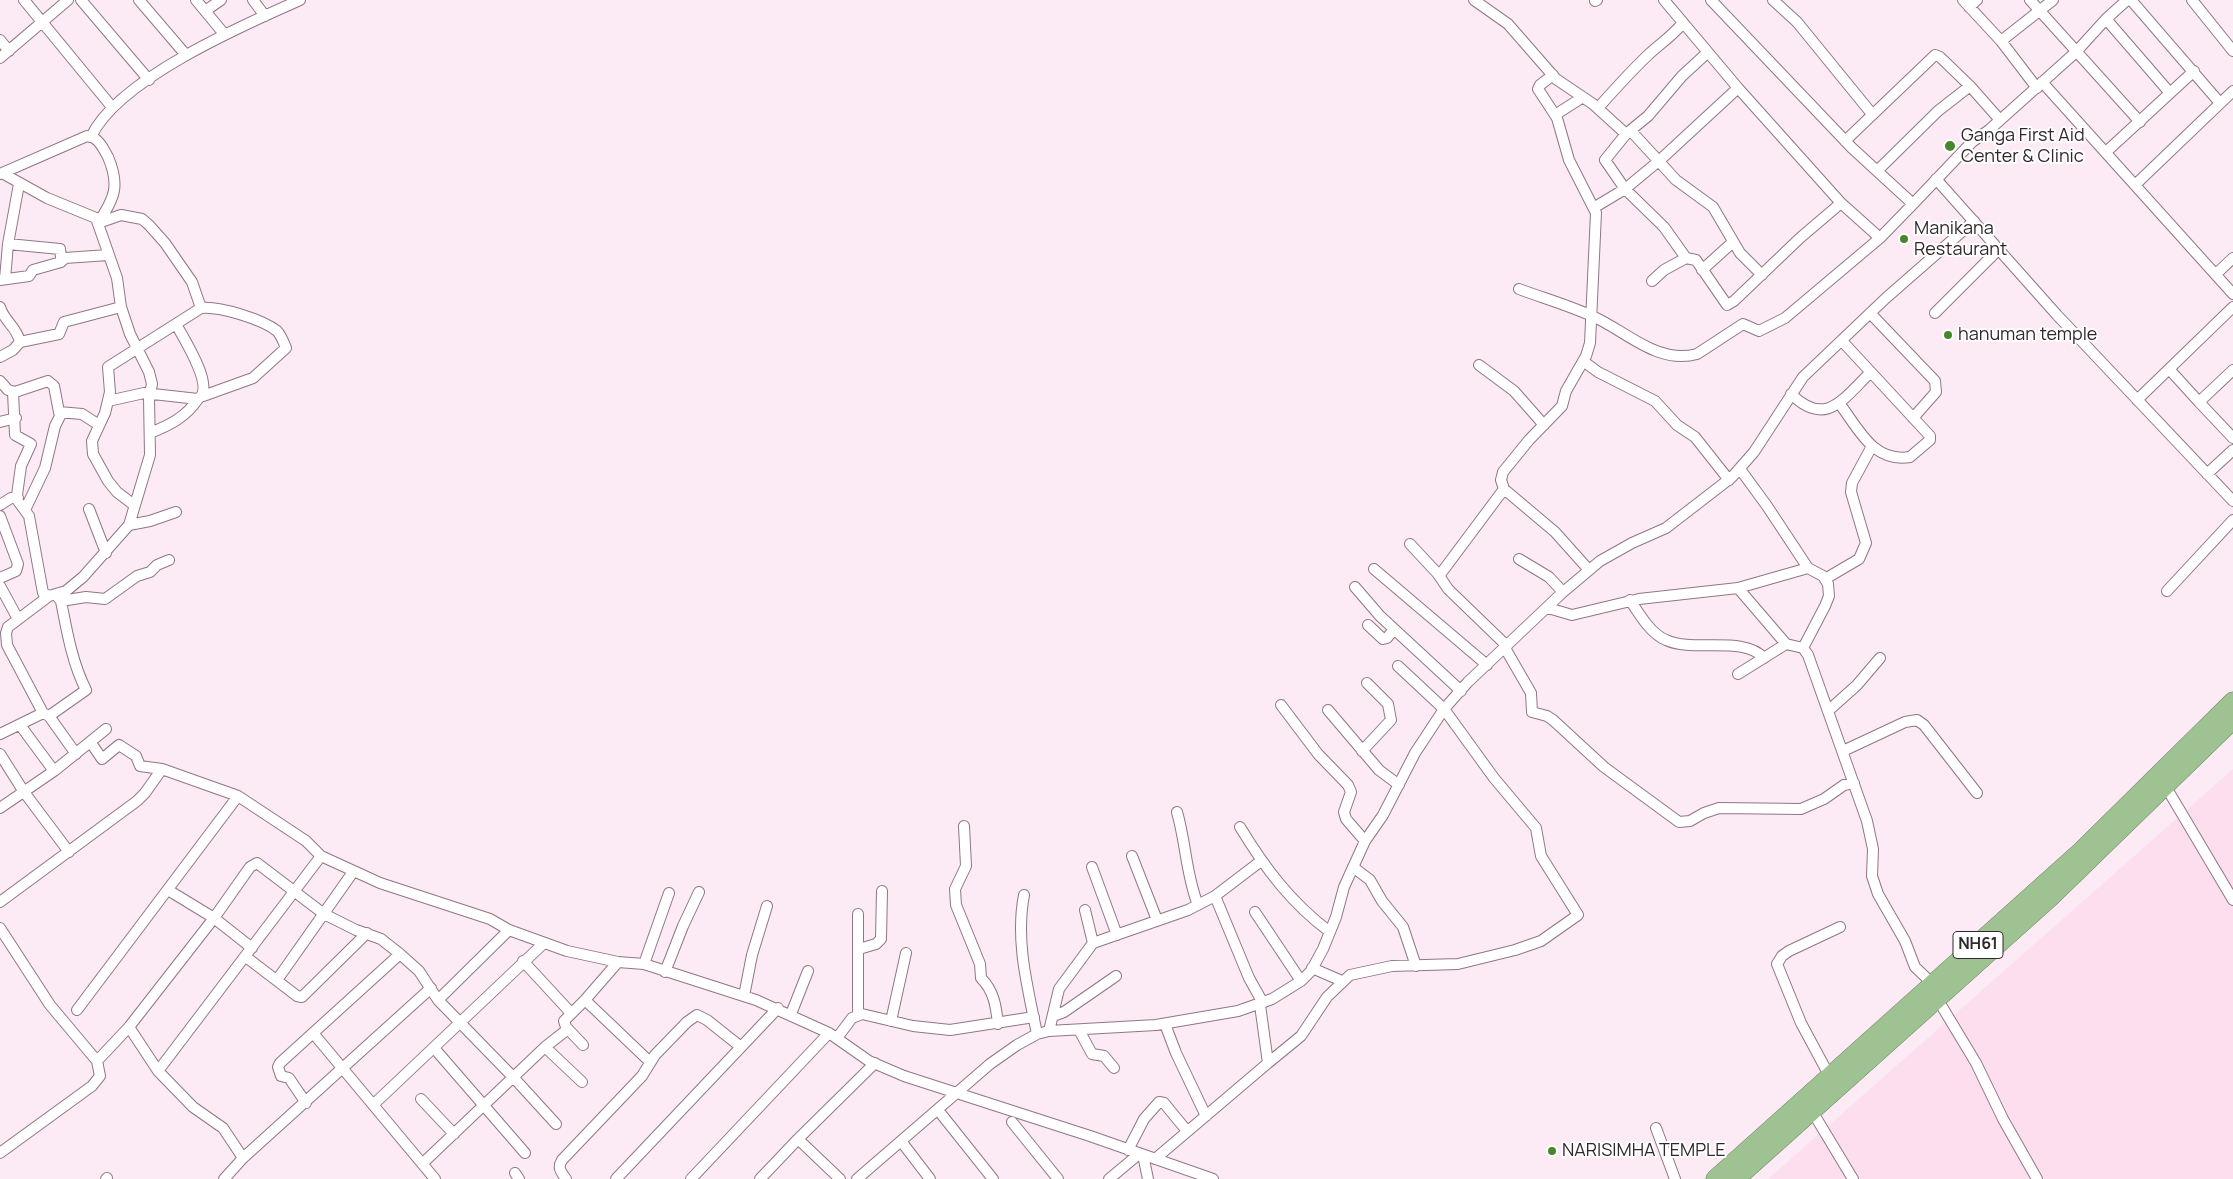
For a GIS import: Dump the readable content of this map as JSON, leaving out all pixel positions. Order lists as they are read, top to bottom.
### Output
{
  "streets": {
    "highway": ["NH61"]
  },
  "places": [
    "Ganga First Aid Center & Clinic",
    "Manikana Restaurant",
    "hanuman temple",
    "NARISIMHA TEMPLE"
  ]
}
